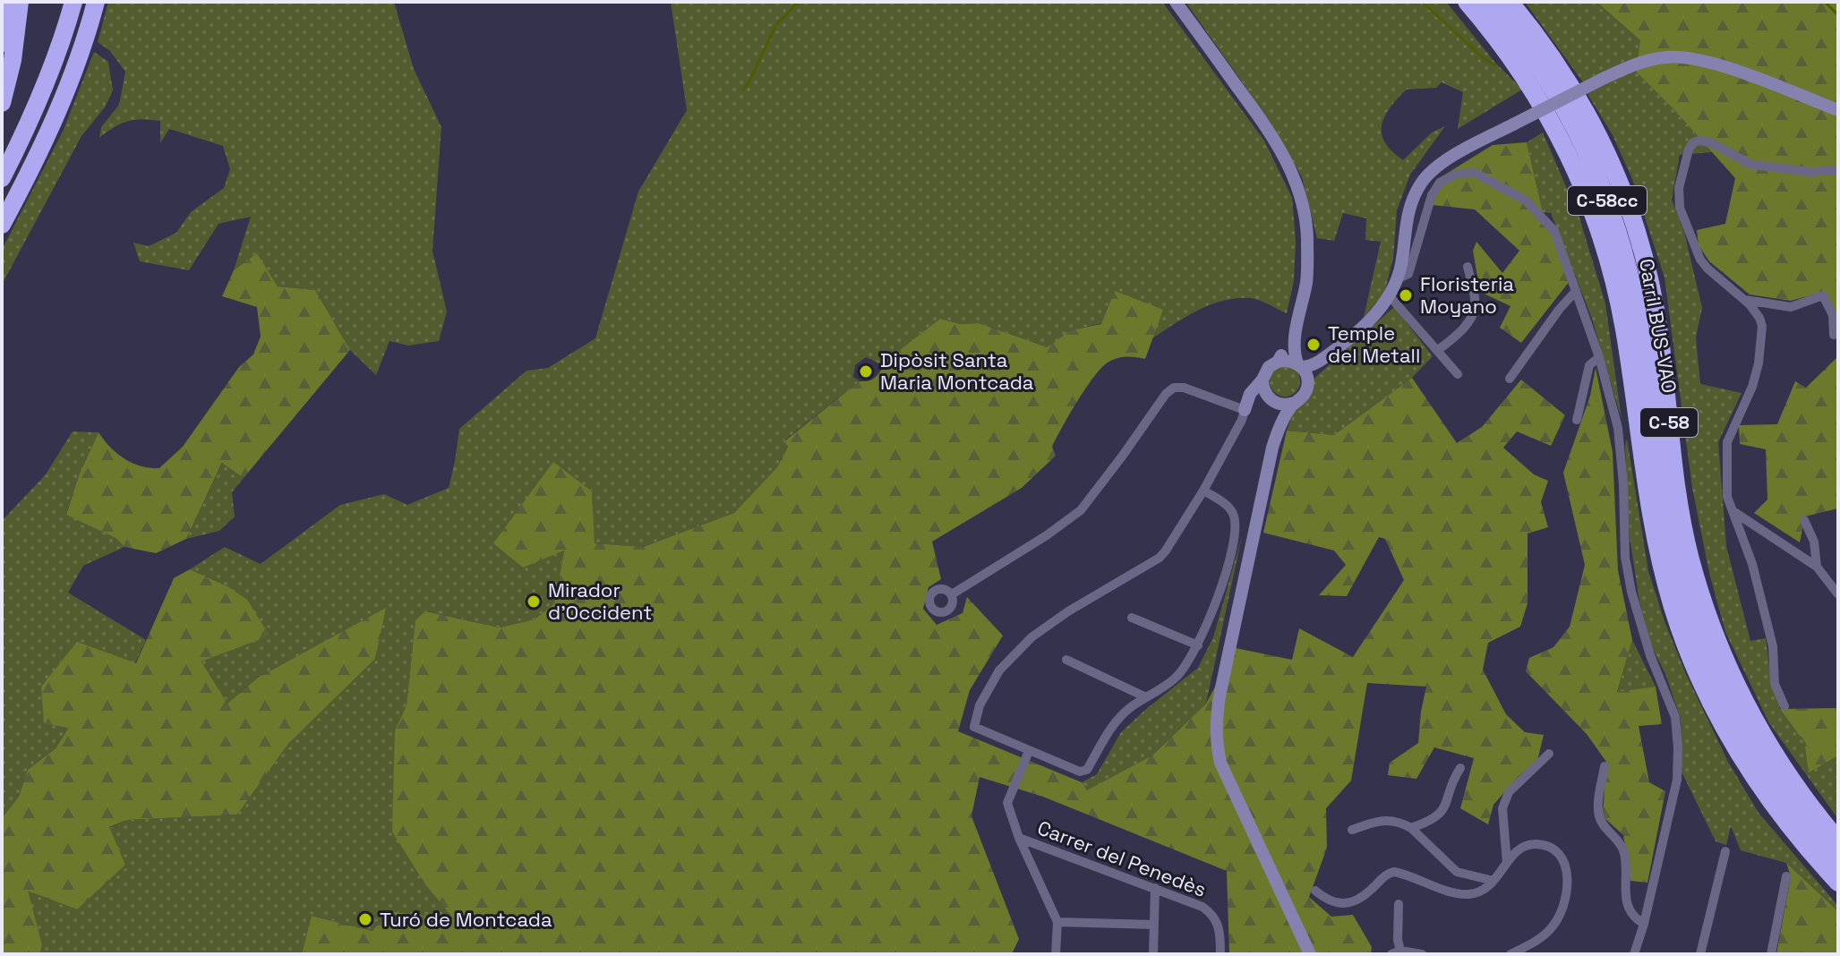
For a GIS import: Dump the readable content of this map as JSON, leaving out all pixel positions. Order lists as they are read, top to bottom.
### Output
{
  "streets": {
    "highway": ["C-58cc", "Carril BUS-VAO", "C-58"],
    "street": ["Carrer del Penedès"]
  },
  "crossings": [
    ["C-58cc", "Carril BUS-VAO"],
    ["C-58cc", "C-58"]
  ],
  "places": [
    "Floristeria Moyano",
    "Temple del Metall",
    "Dipòsit Santa Maria Montcada",
    "Mirador d'Occident",
    "Turó de Montcada"
  ]
}
